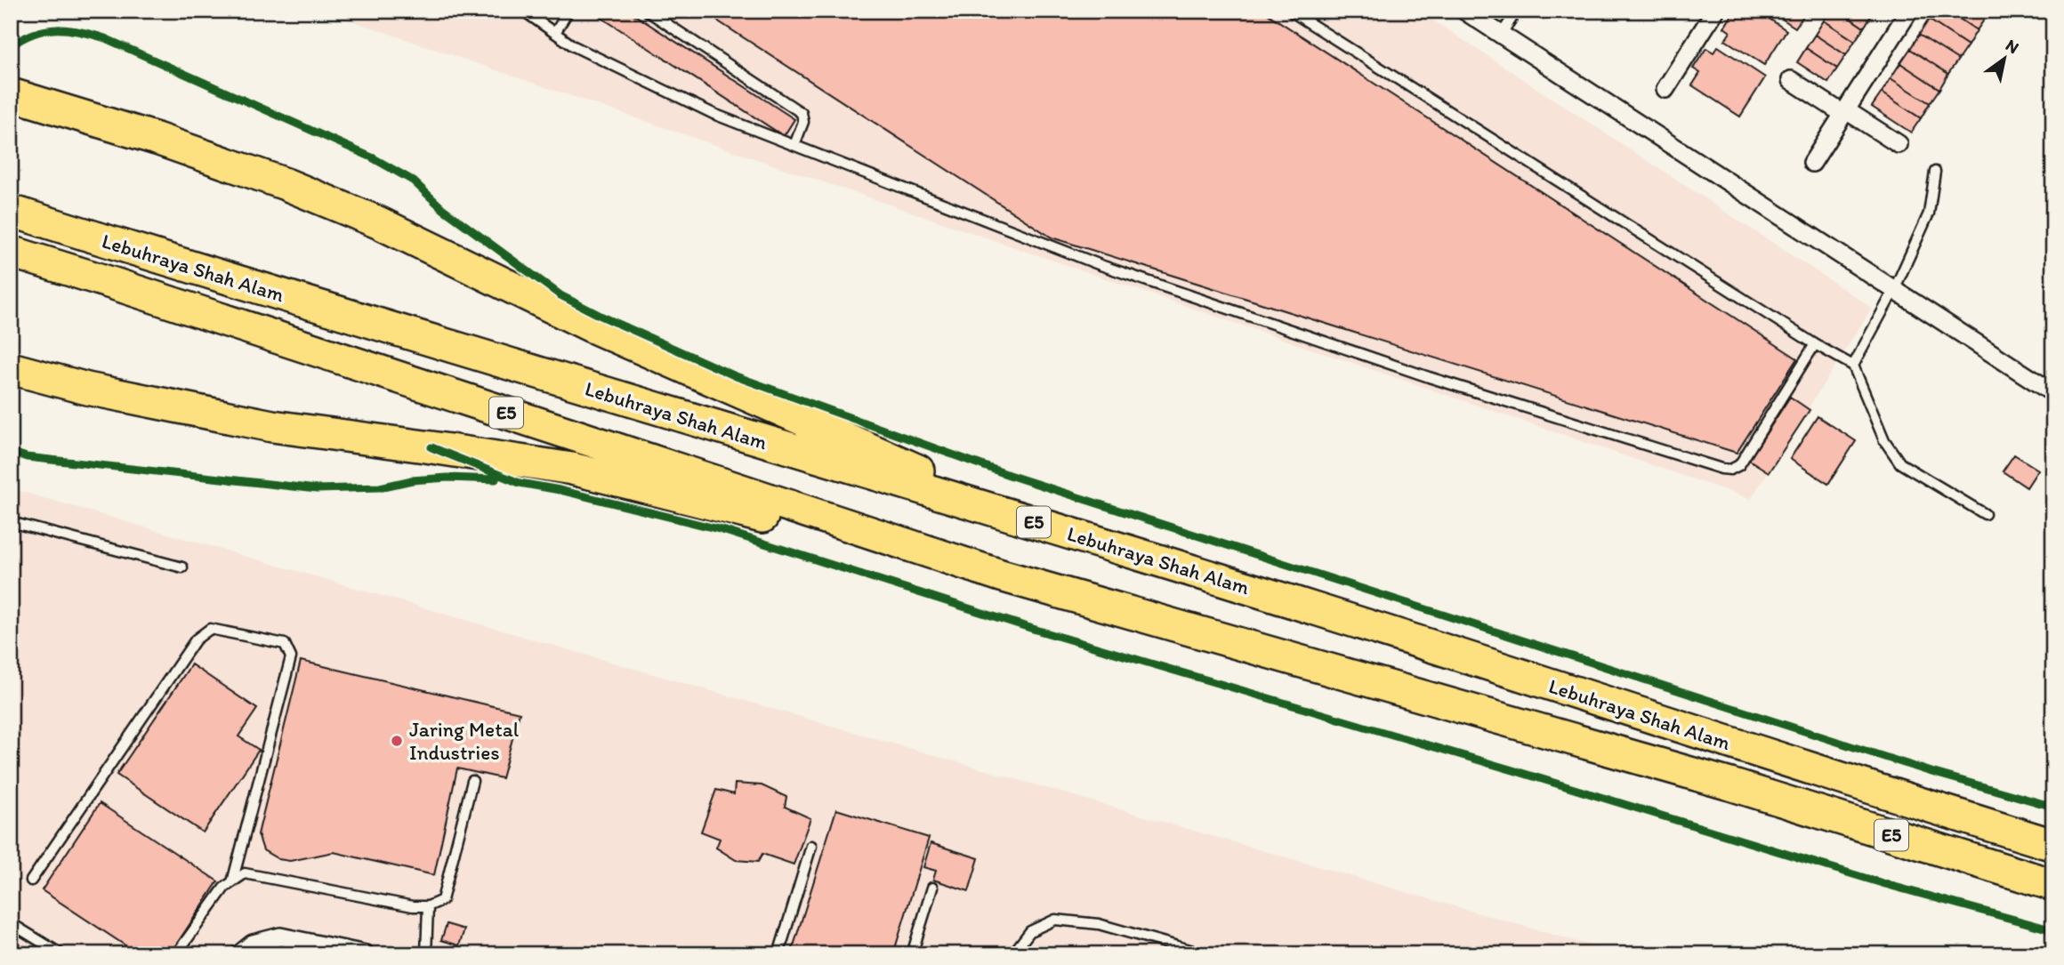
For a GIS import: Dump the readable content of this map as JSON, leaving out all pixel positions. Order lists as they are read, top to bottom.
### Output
{
  "streets": {
    "highway": ["Lebuhraya Shah Alam", "E5"]
  },
  "places": ["Jaring Metal Industries"],
  "north": "top right"
}
